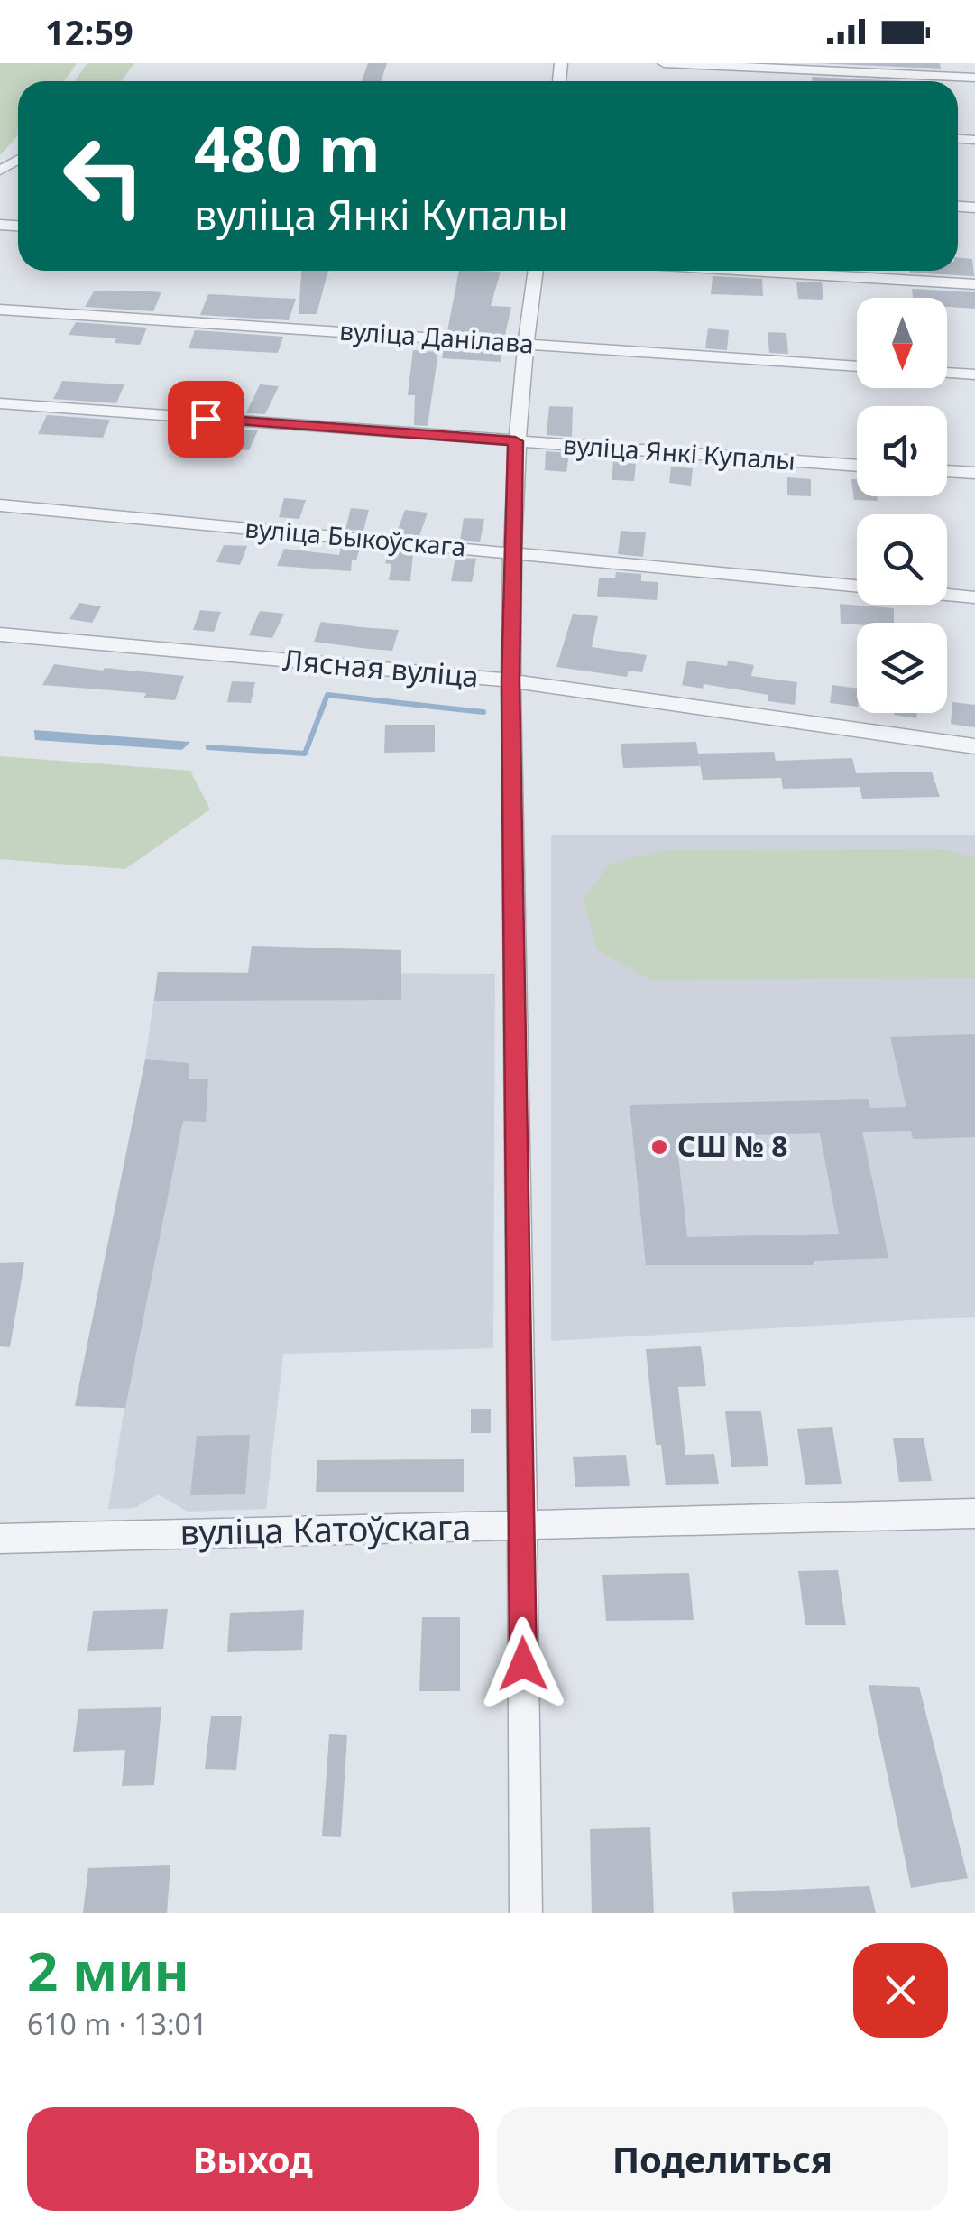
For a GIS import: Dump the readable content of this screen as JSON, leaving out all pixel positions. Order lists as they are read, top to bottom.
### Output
{
  "streets": {
    "street": [
      "вуліца Данілава",
      "вуліца Янкі Купалы",
      "вуліца Быкоўскага",
      "Лясная вуліца",
      "вуліца Катоўскага"
    ]
  },
  "places": ["СШ № 8"],
  "north": "bottom",
  "page": {
    "status": "12:59",
    "turn": ["480 m", "вуліца Янкі Купалы"],
    "heading": ["2 мин", "610 m · 13:01"],
    "buttons": ["Выход", "Поделиться"]
  }
}
